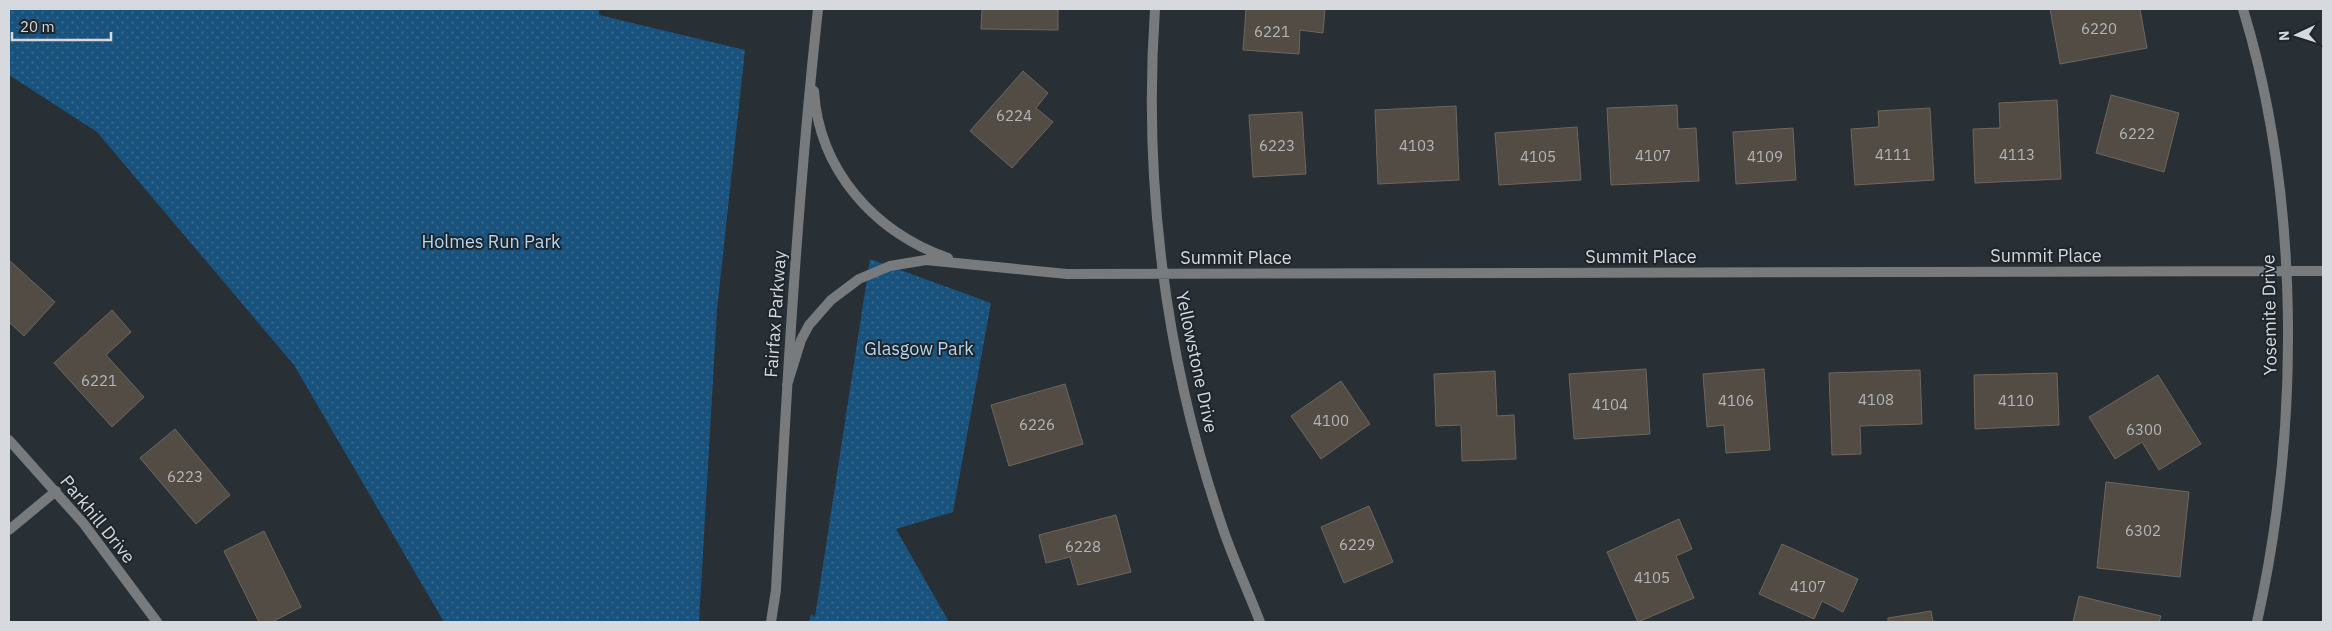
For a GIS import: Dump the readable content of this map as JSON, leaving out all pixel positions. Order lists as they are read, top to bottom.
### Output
{
  "streets": {
    "street": [
      "Summit Place",
      "Fairfax Parkway",
      "Yosemite Drive",
      "Yellowstone Drive",
      "Parkhill Drive"
    ]
  },
  "crossings": [
    ["Summit Place", "Fairfax Parkway"],
    ["Summit Place", "Yosemite Drive"],
    ["Summit Place", "Yellowstone Drive"]
  ],
  "parks": ["Holmes Run Park", "Glasgow Park"],
  "house_numbers": [
    "6220",
    "6221",
    "6224",
    "6222",
    "6223",
    "4103",
    "4111",
    "4113",
    "4107",
    "4105",
    "4109",
    "6221",
    "4108",
    "4106",
    "4110",
    "4104",
    "4100",
    "6226",
    "6300",
    "6223",
    "6302",
    "6229",
    "6228",
    "4105",
    "4107"
  ],
  "scale_bar": "20 m",
  "north": "left"
}
